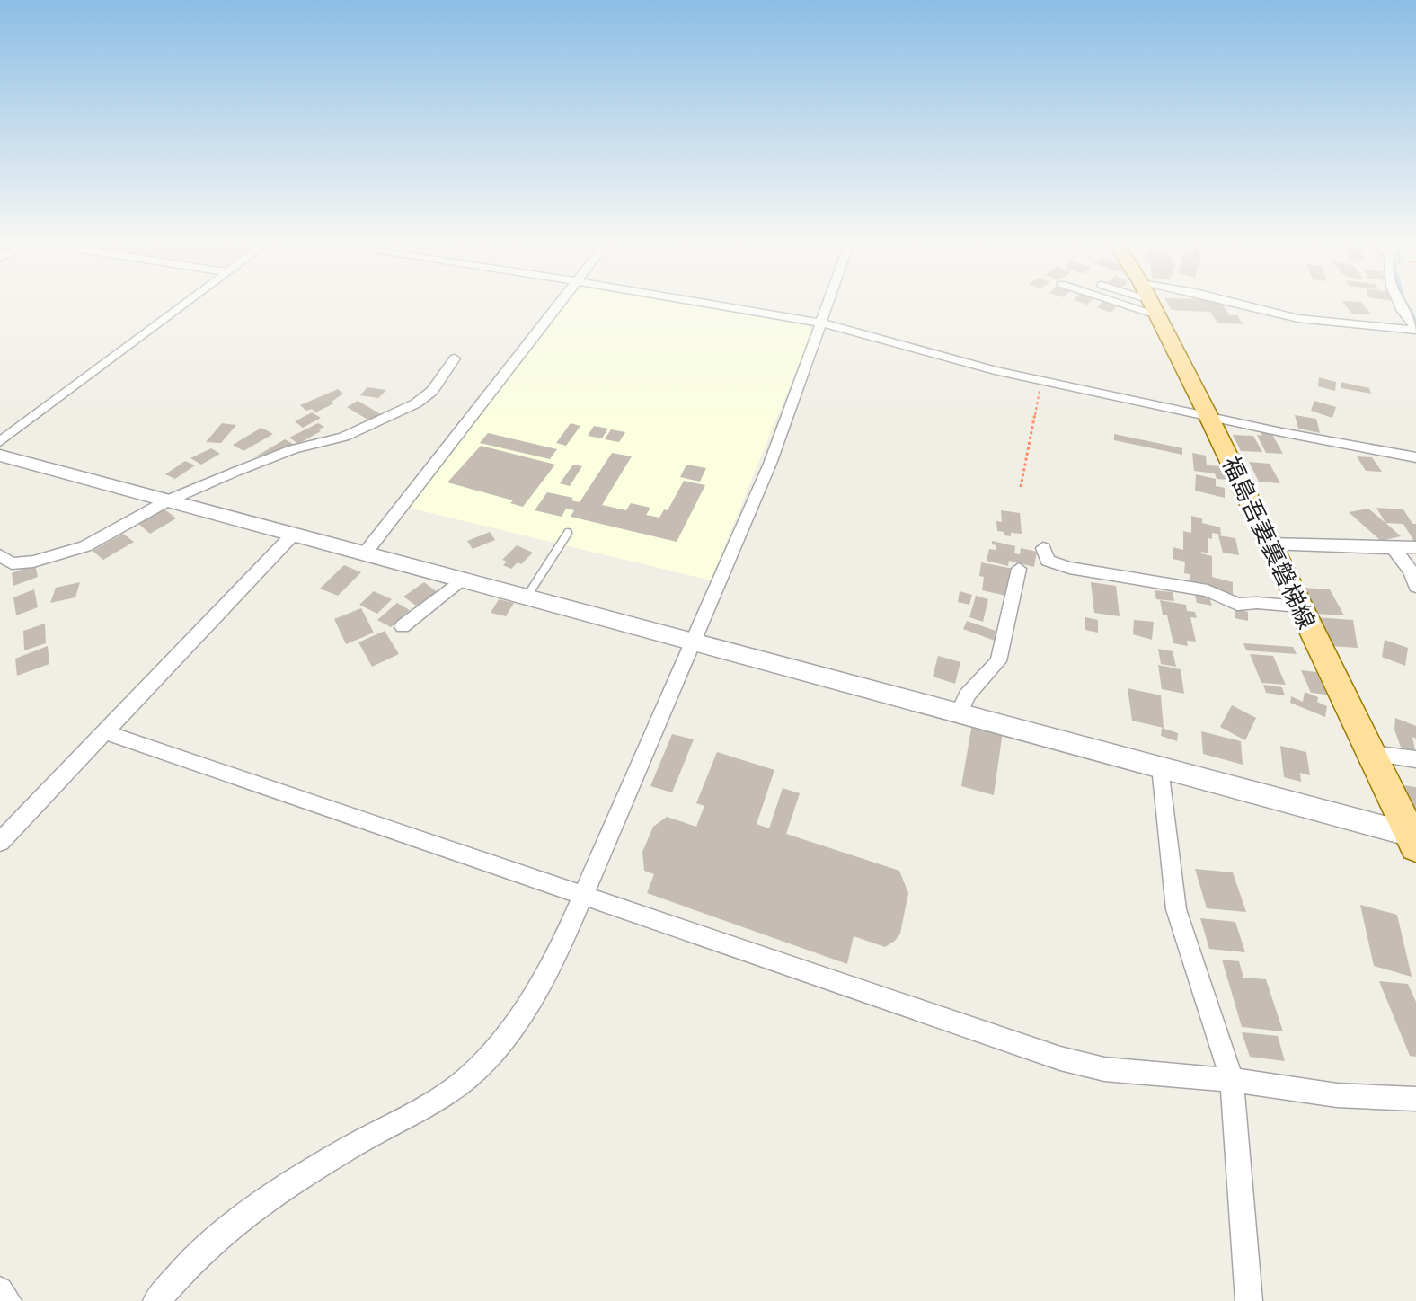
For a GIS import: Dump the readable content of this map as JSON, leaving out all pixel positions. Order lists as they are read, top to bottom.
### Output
{
  "streets": {
    "main road": ["福島吾妻裏磐梯線"]
  }
}
